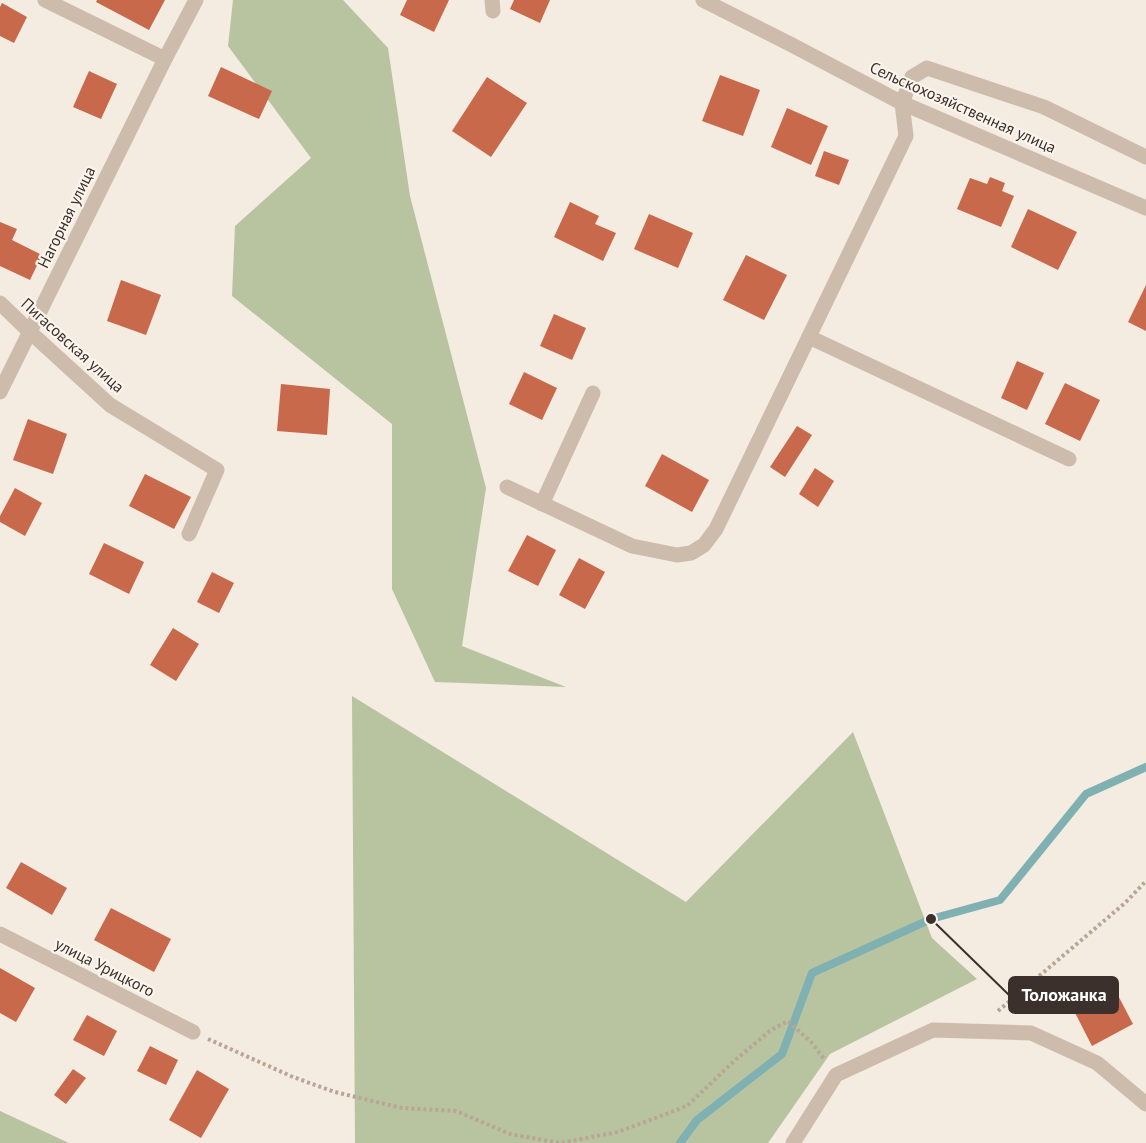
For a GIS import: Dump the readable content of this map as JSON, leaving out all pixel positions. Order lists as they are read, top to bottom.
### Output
{
  "streets": {
    "street": [
      "Сельскохозяйственная улица",
      "Нагорная улица",
      "Пигасовская улица",
      "улица Урицкого"
    ]
  },
  "crossings": [
    ["Нагорная улица", "Пигасовская улица"]
  ],
  "places": ["Толожанка"]
}
